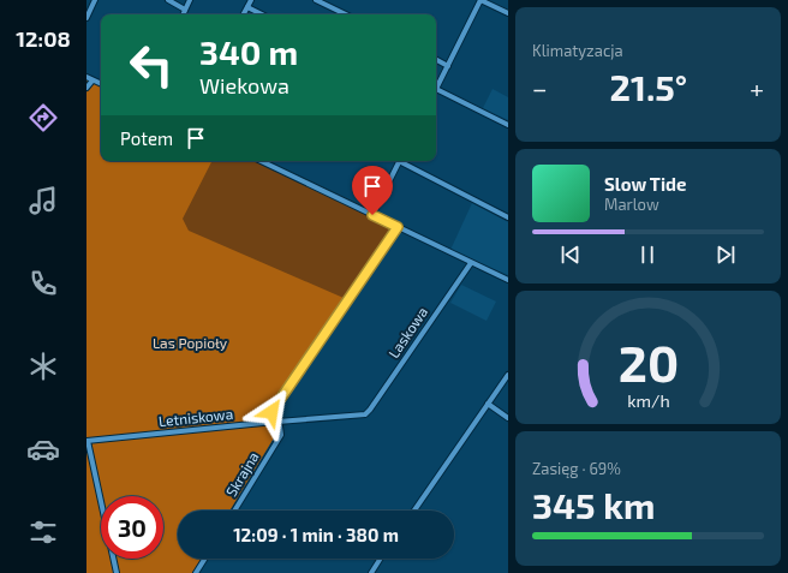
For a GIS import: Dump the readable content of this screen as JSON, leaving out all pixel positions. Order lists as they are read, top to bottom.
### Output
{
  "streets": {
    "street": ["Laskowa", "Letniskowa", "Skrajna"]
  },
  "crossings": [
    ["Laskowa", "Letniskowa"],
    ["Letniskowa", "Skrajna"]
  ],
  "parks": ["Las Popioły"],
  "page": {
    "tabs": "12:08",
    "tile": [
      "Klimatyzacja",
      ["Zasięg · 69%", "345 km"]
    ],
    "turn": ["340 m", "Wiekowa"],
    "heat": ["−", "21.5°", "+"],
    "then": "Potem",
    "song": ["Slow Tide", "Marlow"],
    "limit": "30",
    "trip": "12:09 · 1 min · 380 m",
    "gauge": ["20", "km/h"]
  }
}
